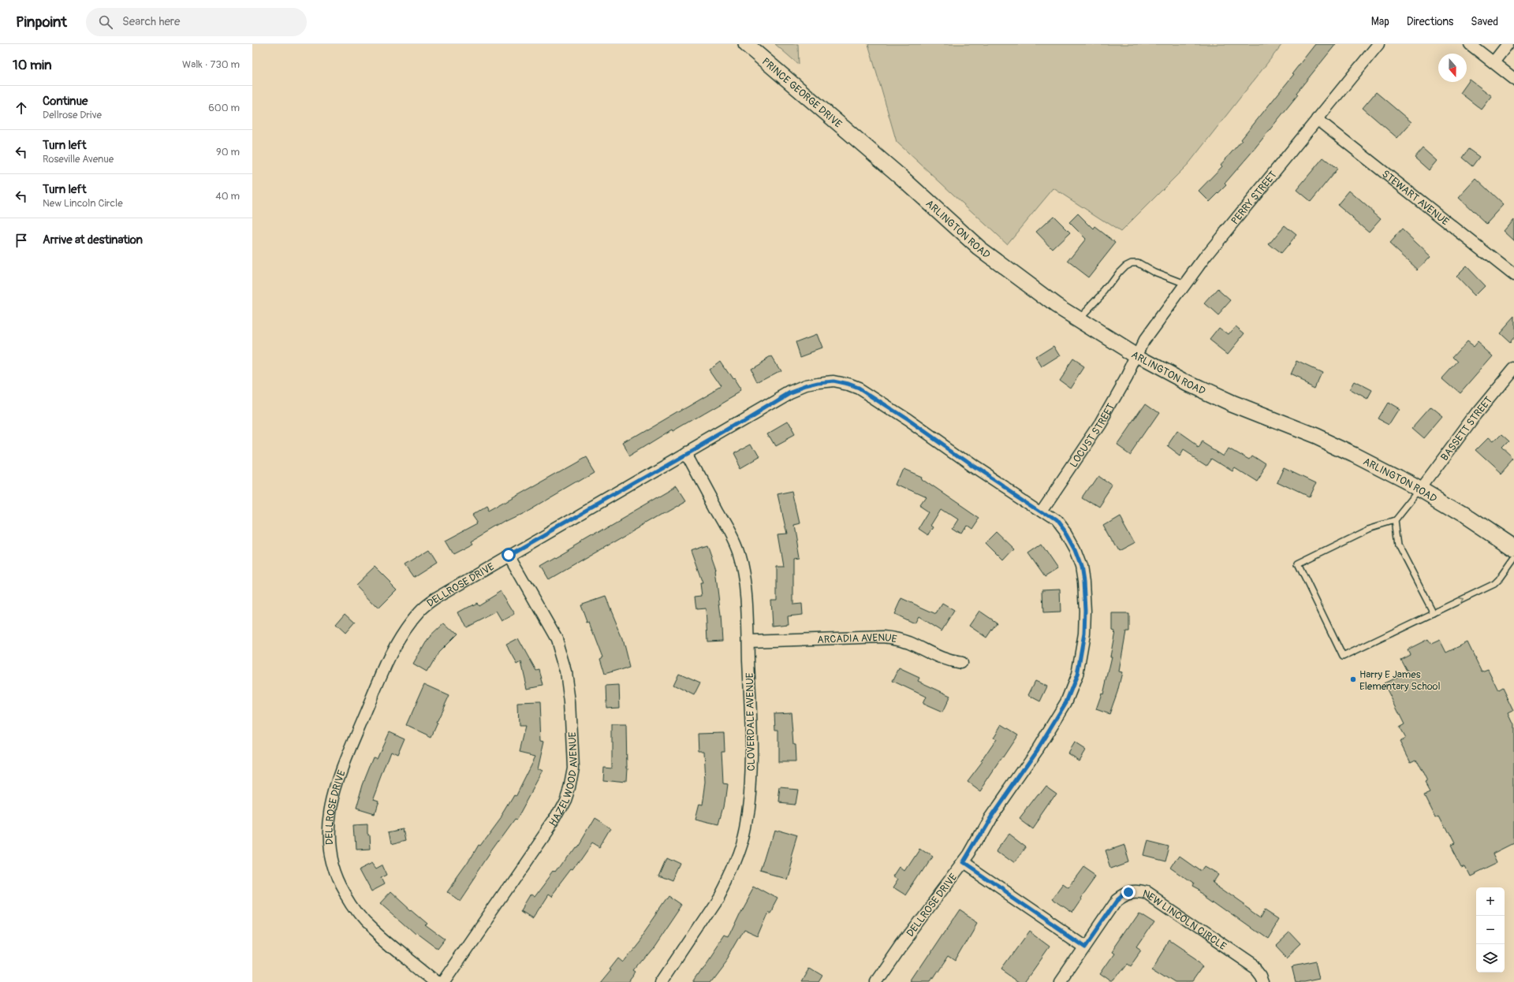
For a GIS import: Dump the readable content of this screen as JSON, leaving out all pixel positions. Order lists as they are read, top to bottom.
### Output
{
  "streets": {
    "main road": ["PRINCE GEORGE DRIVE", "ARLINGTON ROAD"],
    "street": [
      "PERRY STREET",
      "STEWART AVENUE",
      "BASSETT STREET",
      "LOCUST STREET",
      "DELLROSE DRIVE",
      "ARCADIA AVENUE",
      "CLOVERDALE AVENUE",
      "HAZELWOOD AVENUE",
      "NEW LINCOLN CIRCLE"
    ]
  },
  "crossings": [
    ["PRINCE GEORGE DRIVE", "ARLINGTON ROAD"],
    ["PERRY STREET", "STEWART AVENUE"],
    ["PERRY STREET", "ARLINGTON ROAD"],
    ["PERRY STREET", "LOCUST STREET"],
    ["ARLINGTON ROAD", "BASSETT STREET"],
    ["ARLINGTON ROAD", "LOCUST STREET"],
    ["LOCUST STREET", "DELLROSE DRIVE"],
    ["DELLROSE DRIVE", "CLOVERDALE AVENUE"],
    ["DELLROSE DRIVE", "HAZELWOOD AVENUE"],
    ["ARCADIA AVENUE", "CLOVERDALE AVENUE"]
  ],
  "places": ["Harry E James Elementary School"],
  "north": "bottom",
  "page": {
    "header": "Pinpoint",
    "search": "Search here",
    "nav": ["Map", "Directions", "Saved"],
    "heading": ["10 min", "Walk · 730 m"],
    "list": [
      ["Continue", "Dellrose Drive", "600 m"],
      ["Turn left", "Roseville Avenue", "90 m"],
      ["Turn left", "New Lincoln Circle", "40 m"],
      "Arrive at destination"
    ],
    "map_buttons": ["+", "−"]
  }
}
